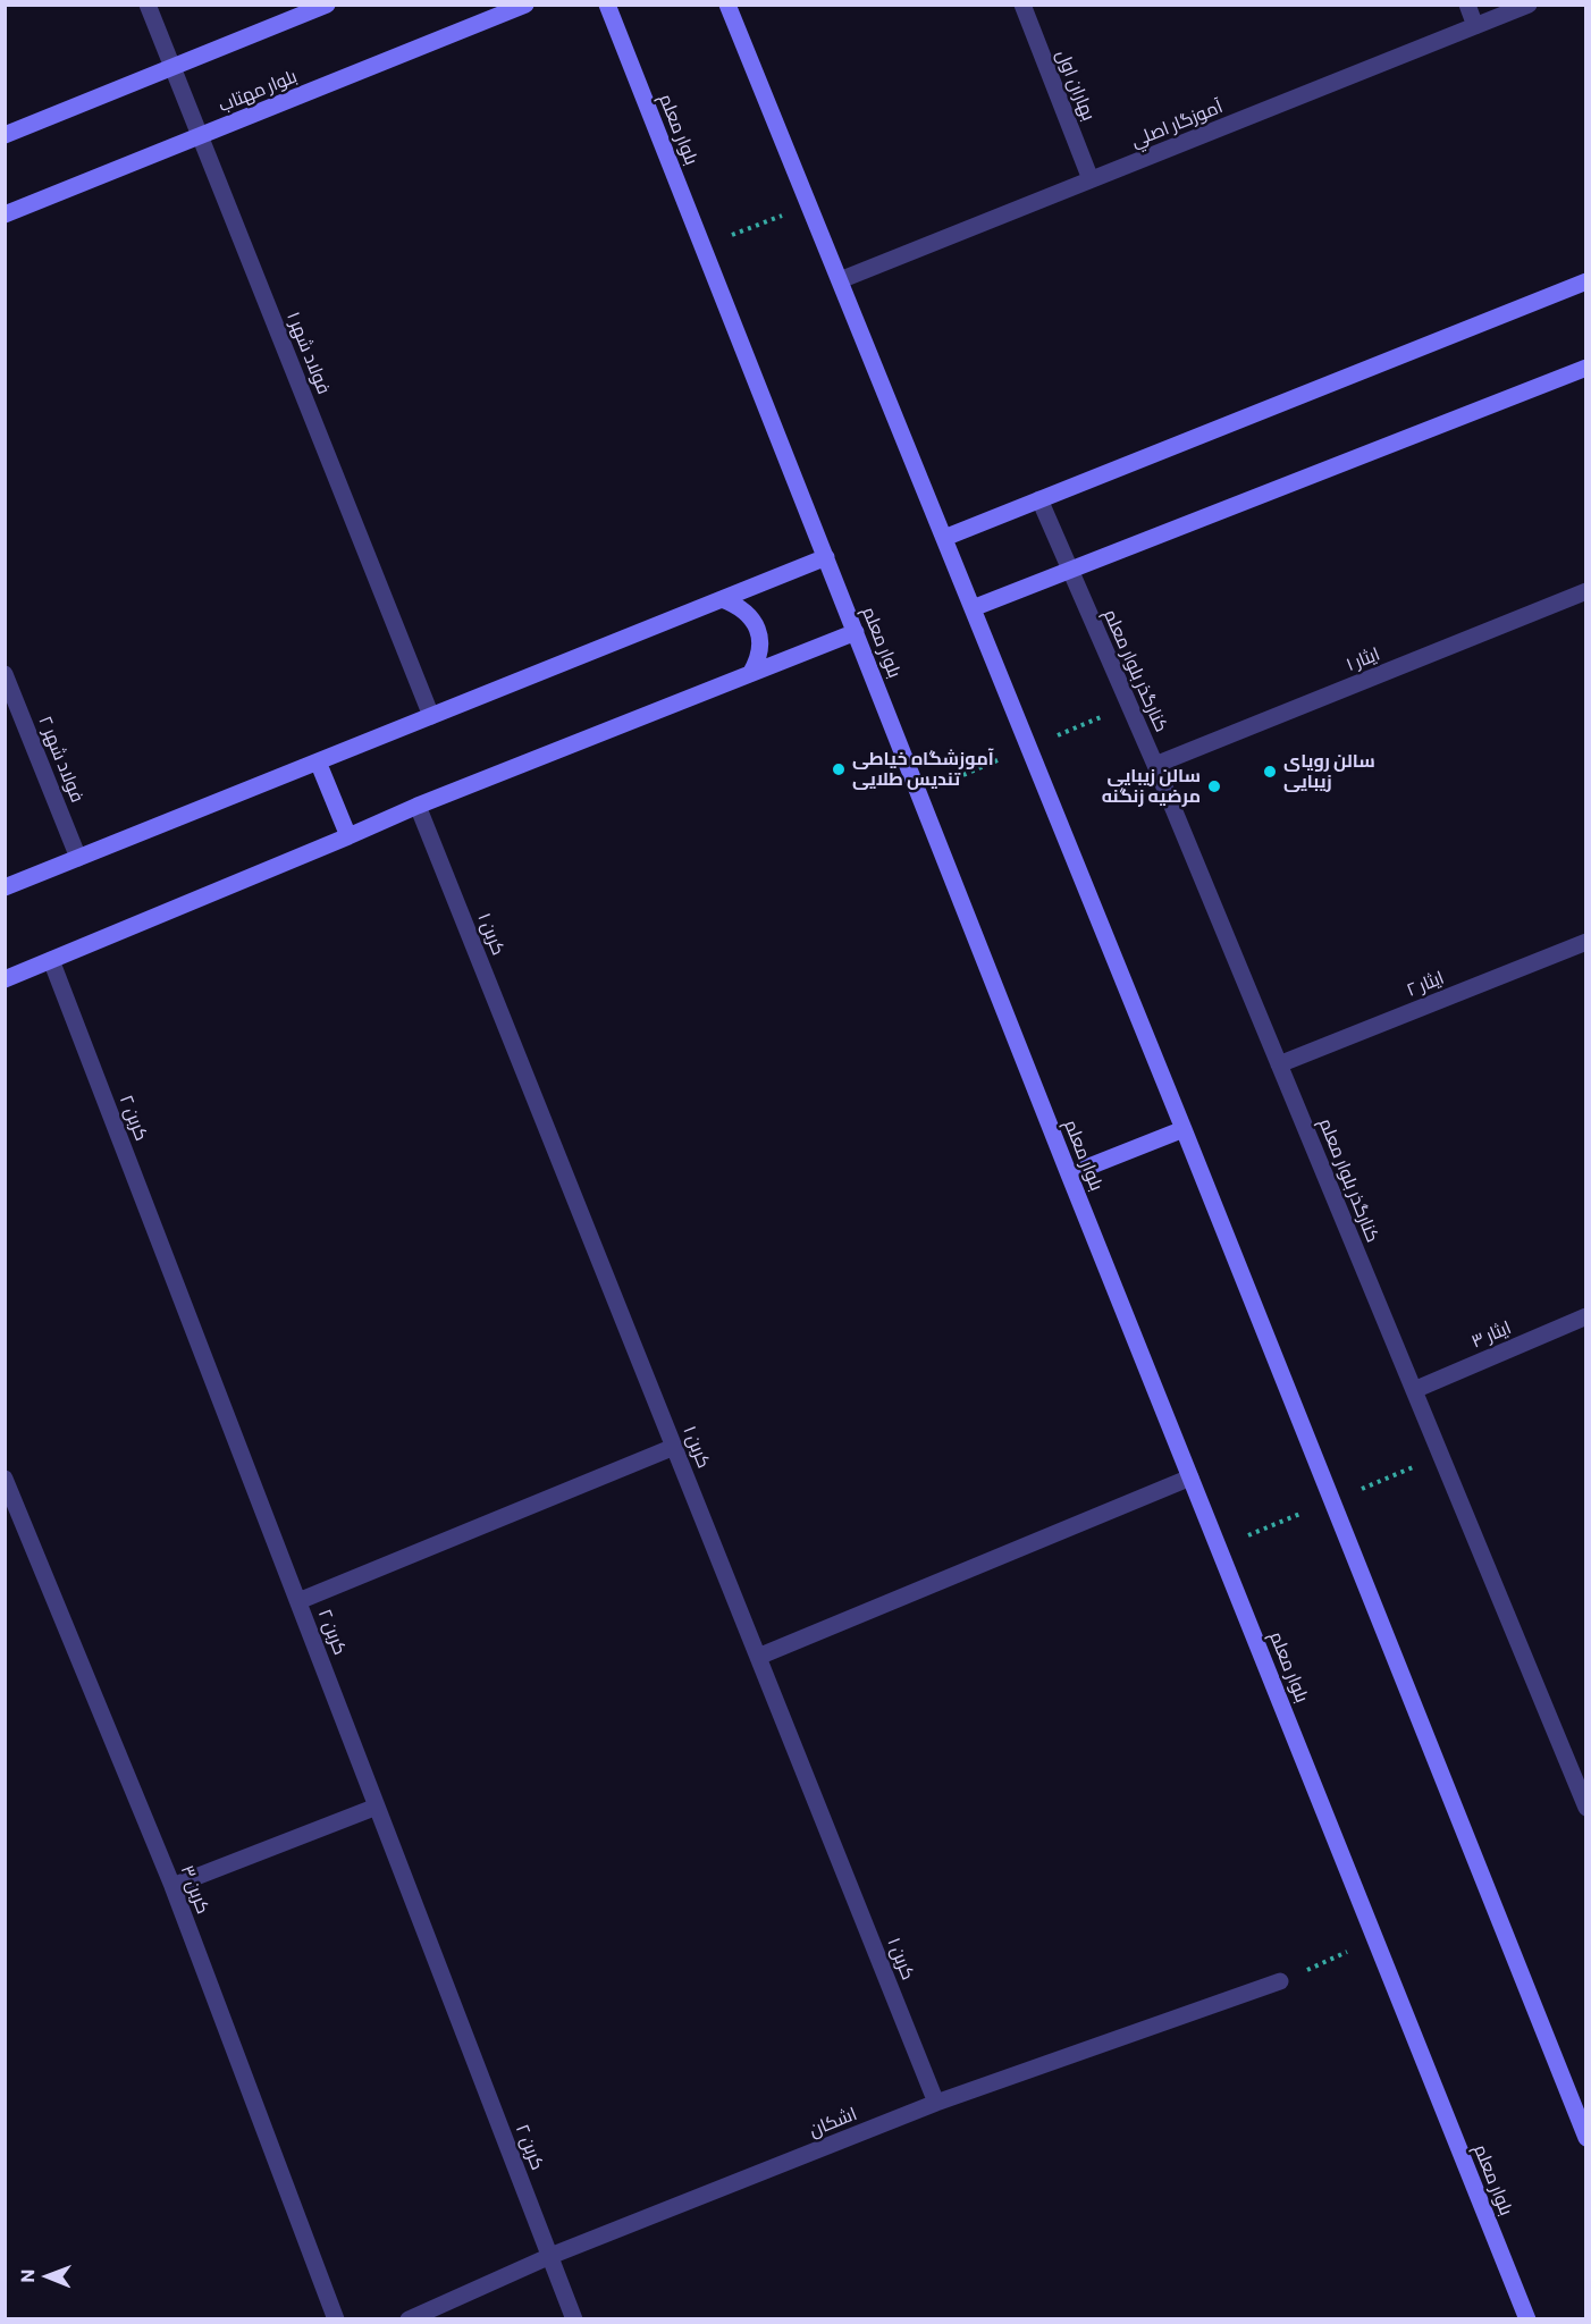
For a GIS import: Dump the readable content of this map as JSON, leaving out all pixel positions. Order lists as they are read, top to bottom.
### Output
{
  "streets": {
    "main road": ["بلوار مهتاب", "بلوار معلم"],
    "street": [
      "بهاران اول",
      "آموزگار اصلي",
      "فولاد شهر ۱",
      "ایثار ۱",
      "کنارگذر بلوار معلم",
      "فولاد شهر ۲",
      "کربن ۱",
      "ایثار ۲",
      "کربن ۲",
      "ایثار ۳",
      "کربن ۳",
      "اشکان"
    ]
  },
  "crossings": [
    ["بهاران اول", "آموزگار اصلي"],
    ["بلوار مهتاب", "فولاد شهر ۱"],
    ["ایثار ۱", "کنارگذر بلوار معلم"],
    ["کنارگذر بلوار معلم", "ایثار ۲"],
    ["کنارگذر بلوار معلم", "ایثار ۳"],
    ["کربن ۱", "اشکان"],
    ["کربن ۲", "اشکان"]
  ],
  "places": ["آموزشگاه خیاطی تندیس طلایی", "سالن رویای زیبایی", "سالن زیبایی مرضیه زنگنه"],
  "north": "left"
}
